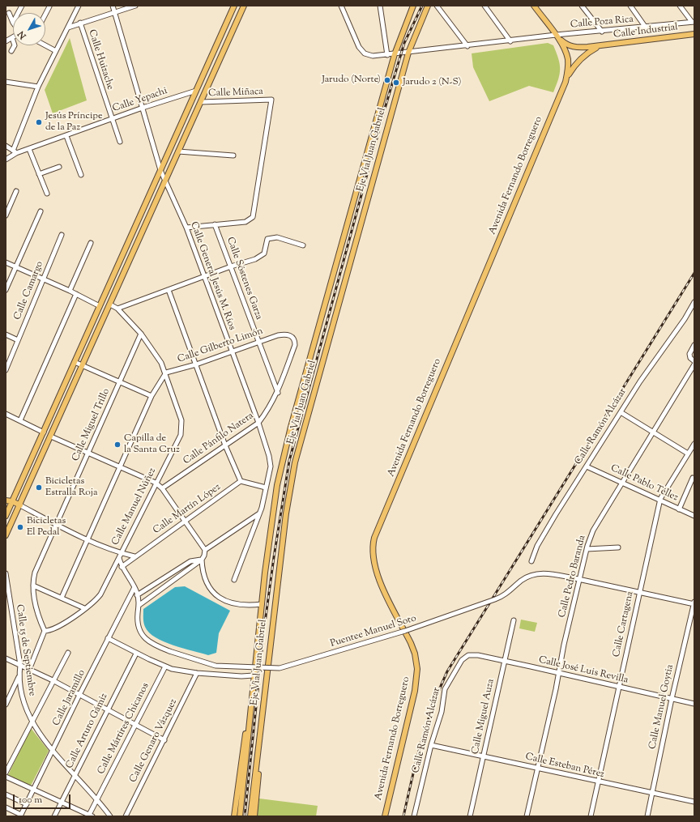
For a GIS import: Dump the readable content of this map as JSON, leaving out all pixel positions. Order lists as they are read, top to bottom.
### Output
{
  "streets": {
    "main road": ["Calle Industrial", "Eje Vial Juan Gabriel", "Avenida Fernando Borreguero"],
    "street": [
      "Calle Poza Rica",
      "Calle Huizache",
      "Calle Miñaca",
      "Calle Yepachi",
      "Calle General Jesús M. Ríos",
      "Calle Sóstenes Garza",
      "Calle Camargo",
      "Calle Gilberto Limón",
      "Calle Miguel Trillo",
      "Calle Ramón Alcázar",
      "Calle Pánfilo Natera",
      "Calle Pablo Téllez",
      "Calle Manuel Núñez",
      "Calle Martín López",
      "Calle Pedro Baranda",
      "Calle Cartagena",
      "Puentee Manuel Soto",
      "Calle 15 de Septiembre",
      "Calle José Luis Revilla",
      "Calle Jaramillo",
      "Calle Manuel Goytia",
      "Calle Miguel Auza",
      "Calle Mártires Chicanos",
      "Calle Arturo Gámiz",
      "Calle Genaro Vázquez",
      "Calle Esteban Pérez"
    ]
  },
  "crossings": [
    ["Calle Poza Rica", "Calle Industrial"],
    ["Calle Poza Rica", "Eje Vial Juan Gabriel"],
    ["Calle Poza Rica", "Avenida Fernando Borreguero"],
    ["Calle Industrial", "Avenida Fernando Borreguero"],
    ["Calle Huizache", "Calle Yepachi"],
    ["Calle Miñaca", "Calle Sóstenes Garza"],
    ["Calle Yepachi", "Calle General Jesús M. Ríos"],
    ["Calle General Jesús M. Ríos", "Calle Gilberto Limón"],
    ["Calle General Jesús M. Ríos", "Calle Pánfilo Natera"],
    ["Calle Sóstenes Garza", "Calle Gilberto Limón"],
    ["Calle Sóstenes Garza", "Calle Pánfilo Natera"],
    ["Calle Gilberto Limón", "Calle Pánfilo Natera"],
    ["Calle Gilberto Limón", "Calle Manuel Núñez"],
    ["Calle Miguel Trillo", "Calle Manuel Núñez"],
    ["Calle Ramón Alcázar", "Calle Pablo Téllez"],
    ["Calle Ramón Alcázar", "Calle José Luis Revilla"],
    ["Calle Ramón Alcázar", "Calle Esteban Pérez"],
    ["Calle Pablo Téllez", "Calle Pedro Baranda"],
    ["Calle Pablo Téllez", "Calle Cartagena"],
    ["Calle Manuel Núñez", "Puentee Manuel Soto"],
    ["Calle Martín López", "Puentee Manuel Soto"],
    ["Calle Pedro Baranda", "Puentee Manuel Soto"],
    ["Calle Pedro Baranda", "Calle José Luis Revilla"],
    ["Calle Pedro Baranda", "Calle Esteban Pérez"],
    ["Calle Cartagena", "Puentee Manuel Soto"],
    ["Calle Cartagena", "Calle José Luis Revilla"],
    ["Calle Cartagena", "Calle Esteban Pérez"],
    ["Puentee Manuel Soto", "Calle Jaramillo"],
    ["Puentee Manuel Soto", "Calle Manuel Goytia"],
    ["Calle 15 de Septiembre", "Calle Jaramillo"],
    ["Calle 15 de Septiembre", "Calle Mártires Chicanos"],
    ["Calle 15 de Septiembre", "Calle Arturo Gámiz"],
    ["Calle José Luis Revilla", "Calle Manuel Goytia"],
    ["Calle José Luis Revilla", "Calle Miguel Auza"],
    ["Calle Manuel Goytia", "Calle Esteban Pérez"],
    ["Calle Miguel Auza", "Calle Esteban Pérez"]
  ],
  "places": [
    "Jarudo (Norte)",
    "Jarudo 2 (N-S)",
    "Jesús Príncipe de la Paz",
    "Capilla de la Santa Cruz",
    "Bicicletas Estralla Roja",
    "Bicicletas El Pedal"
  ],
  "scale_bar": "100 m",
  "north": "bottom left"
}
